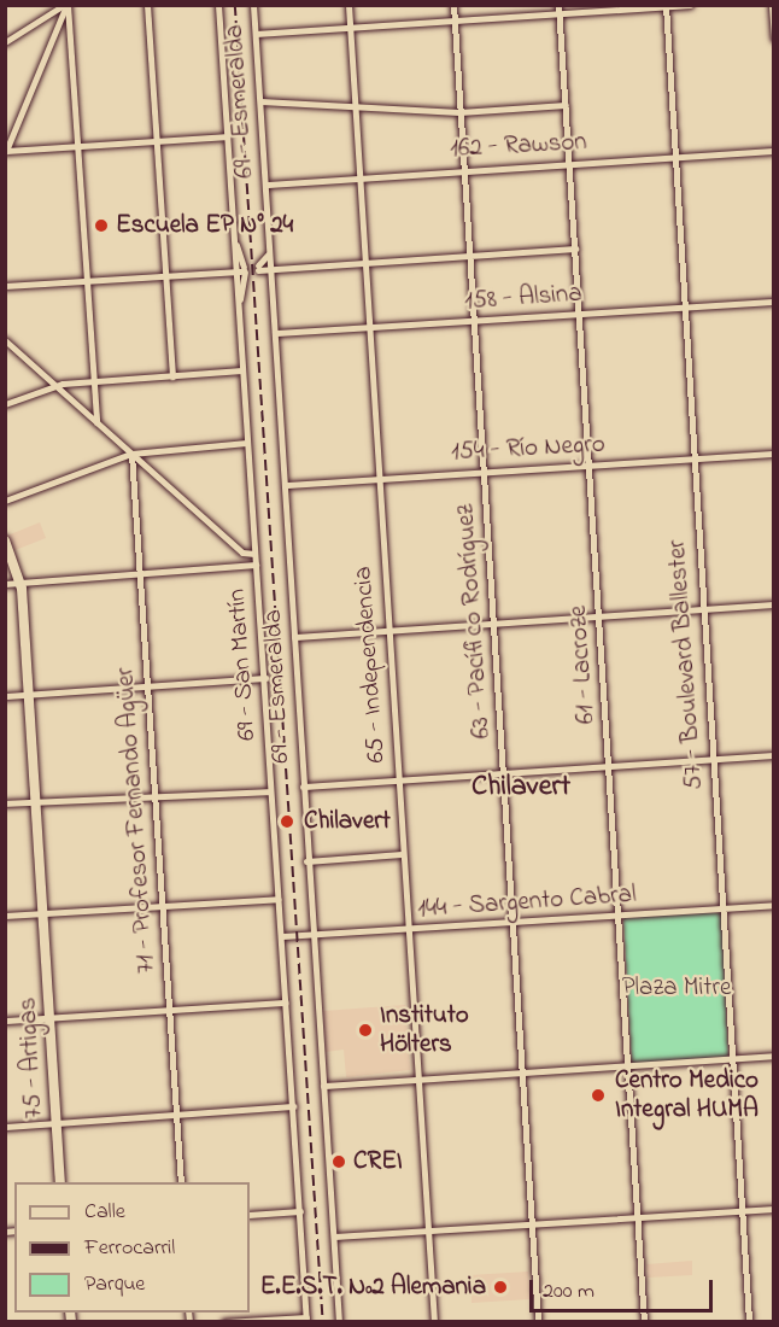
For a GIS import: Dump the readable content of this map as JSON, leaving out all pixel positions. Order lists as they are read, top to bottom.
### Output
{
  "streets": {
    "street": [
      "69 - Esmeralda",
      "162 - Rawson",
      "158 - Alsina",
      "154 - Río Negro",
      "63 - Pacífico Rodríguez",
      "69 - San Martín",
      "65 - Independencia",
      "61 - Lacroze",
      "57 - Boulevard Ballester",
      "71 - Profesor Fernando Agüer",
      "144 - Sargento Cabral",
      "75 - Artigas"
    ]
  },
  "crossings": [
    ["69 - Esmeralda", "162 - Rawson"],
    ["69 - Esmeralda", "158 - Alsina"],
    ["69 - Esmeralda", "154 - Río Negro"],
    ["69 - Esmeralda", "144 - Sargento Cabral"],
    ["162 - Rawson", "63 - Pacífico Rodríguez"],
    ["162 - Rawson", "65 - Independencia"],
    ["162 - Rawson", "61 - Lacroze"],
    ["162 - Rawson", "57 - Boulevard Ballester"],
    ["158 - Alsina", "63 - Pacífico Rodríguez"],
    ["158 - Alsina", "65 - Independencia"],
    ["158 - Alsina", "61 - Lacroze"],
    ["158 - Alsina", "57 - Boulevard Ballester"],
    ["154 - Río Negro", "63 - Pacífico Rodríguez"],
    ["154 - Río Negro", "65 - Independencia"],
    ["154 - Río Negro", "61 - Lacroze"],
    ["154 - Río Negro", "57 - Boulevard Ballester"],
    ["63 - Pacífico Rodríguez", "144 - Sargento Cabral"],
    ["69 - San Martín", "144 - Sargento Cabral"],
    ["65 - Independencia", "144 - Sargento Cabral"],
    ["61 - Lacroze", "144 - Sargento Cabral"],
    ["57 - Boulevard Ballester", "144 - Sargento Cabral"]
  ],
  "districts": ["Chilavert"],
  "parks": ["Plaza Mitre"],
  "places": [
    "Escuela EP N° 24",
    "Chilavert",
    "Instituto Hölters",
    "Centro Medico Integral HUMA",
    "CREI",
    "E.E.S.T. Nº2 Alemania"
  ],
  "legend": ["Calle", "Ferrocarril", "Parque"],
  "scale_bar": "200 m"
}
